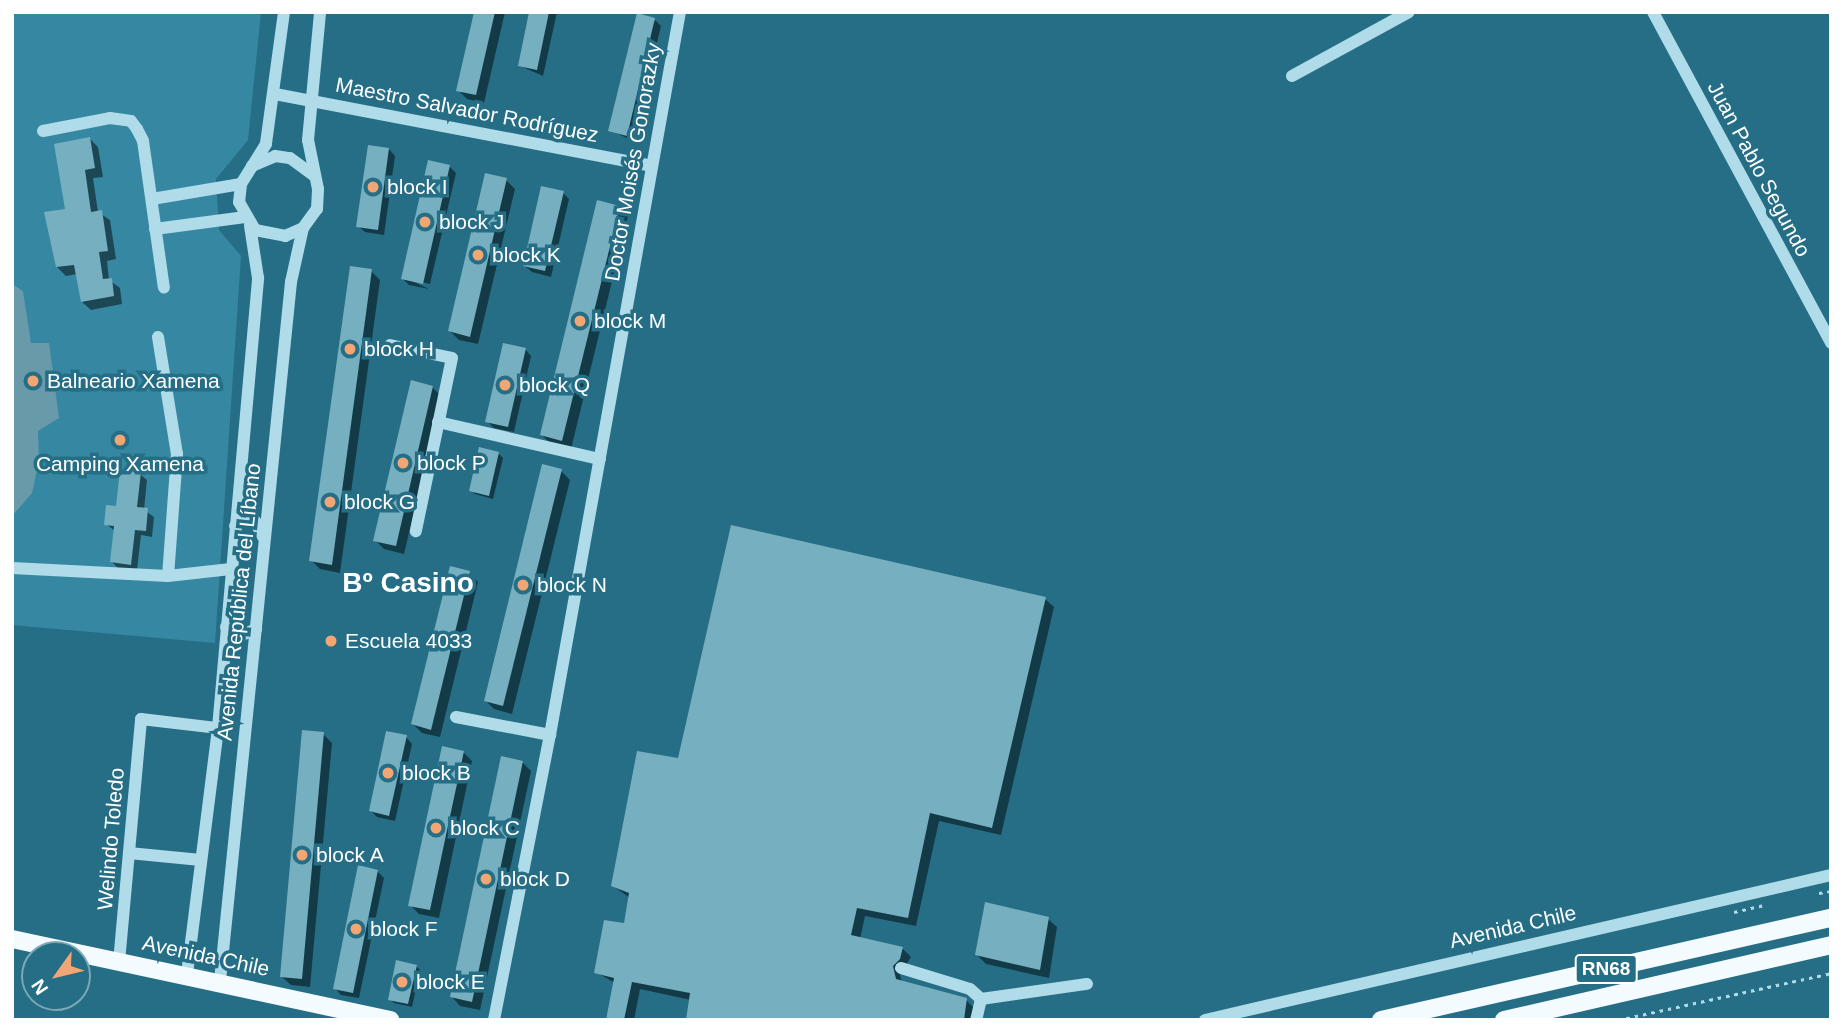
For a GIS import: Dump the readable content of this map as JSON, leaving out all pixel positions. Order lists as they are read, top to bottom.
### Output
{
  "streets": {
    "main road": ["Avenida Chile", "RN68"],
    "street": [
      "Maestro Salvador Rodríguez",
      "Doctor Moisés Gonorazky",
      "Juan Pablo Segundo",
      "Avenida República del Líbano",
      "Welindo Toledo"
    ]
  },
  "crossings": [
    ["Maestro Salvador Rodríguez", "Doctor Moisés Gonorazky"],
    ["Avenida República del Líbano", "Welindo Toledo"],
    ["Avenida República del Líbano", "Avenida Chile"],
    ["Welindo Toledo", "Avenida Chile"]
  ],
  "districts": ["Bº Casino"],
  "places": [
    "block I",
    "block J",
    "block K",
    "block M",
    "block H",
    "Balneario Xamena",
    "block Q",
    "Camping Xamena",
    "block P",
    "block G",
    "block N",
    "Escuela 4033",
    "block B",
    "block C",
    "block A",
    "block D",
    "block F",
    "block E"
  ],
  "north": "bottom left"
}
